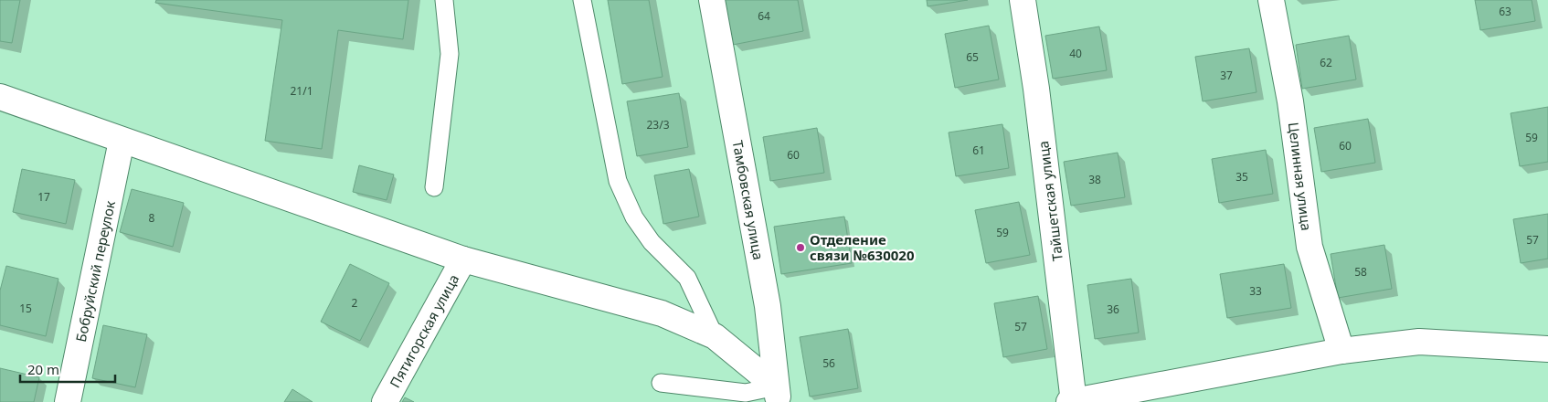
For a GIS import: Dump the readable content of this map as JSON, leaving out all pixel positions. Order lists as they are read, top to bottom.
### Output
{
  "streets": {
    "street": [
      "Целинная улица",
      "Тамбовская улица",
      "Тайшетская улица",
      "Бобруйский переулок",
      "Пятигорская улица"
    ]
  },
  "places": ["Отделение связи №630020"],
  "house_numbers": [
    "63",
    "64",
    "40",
    "65",
    "62",
    "37",
    "21/1",
    "23/3",
    "59",
    "60",
    "61",
    "60",
    "35",
    "38",
    "17",
    "8",
    "59",
    "57",
    "58",
    "33",
    "2",
    "15",
    "36",
    "57",
    "56"
  ],
  "scale_bar": "20 m"
}
